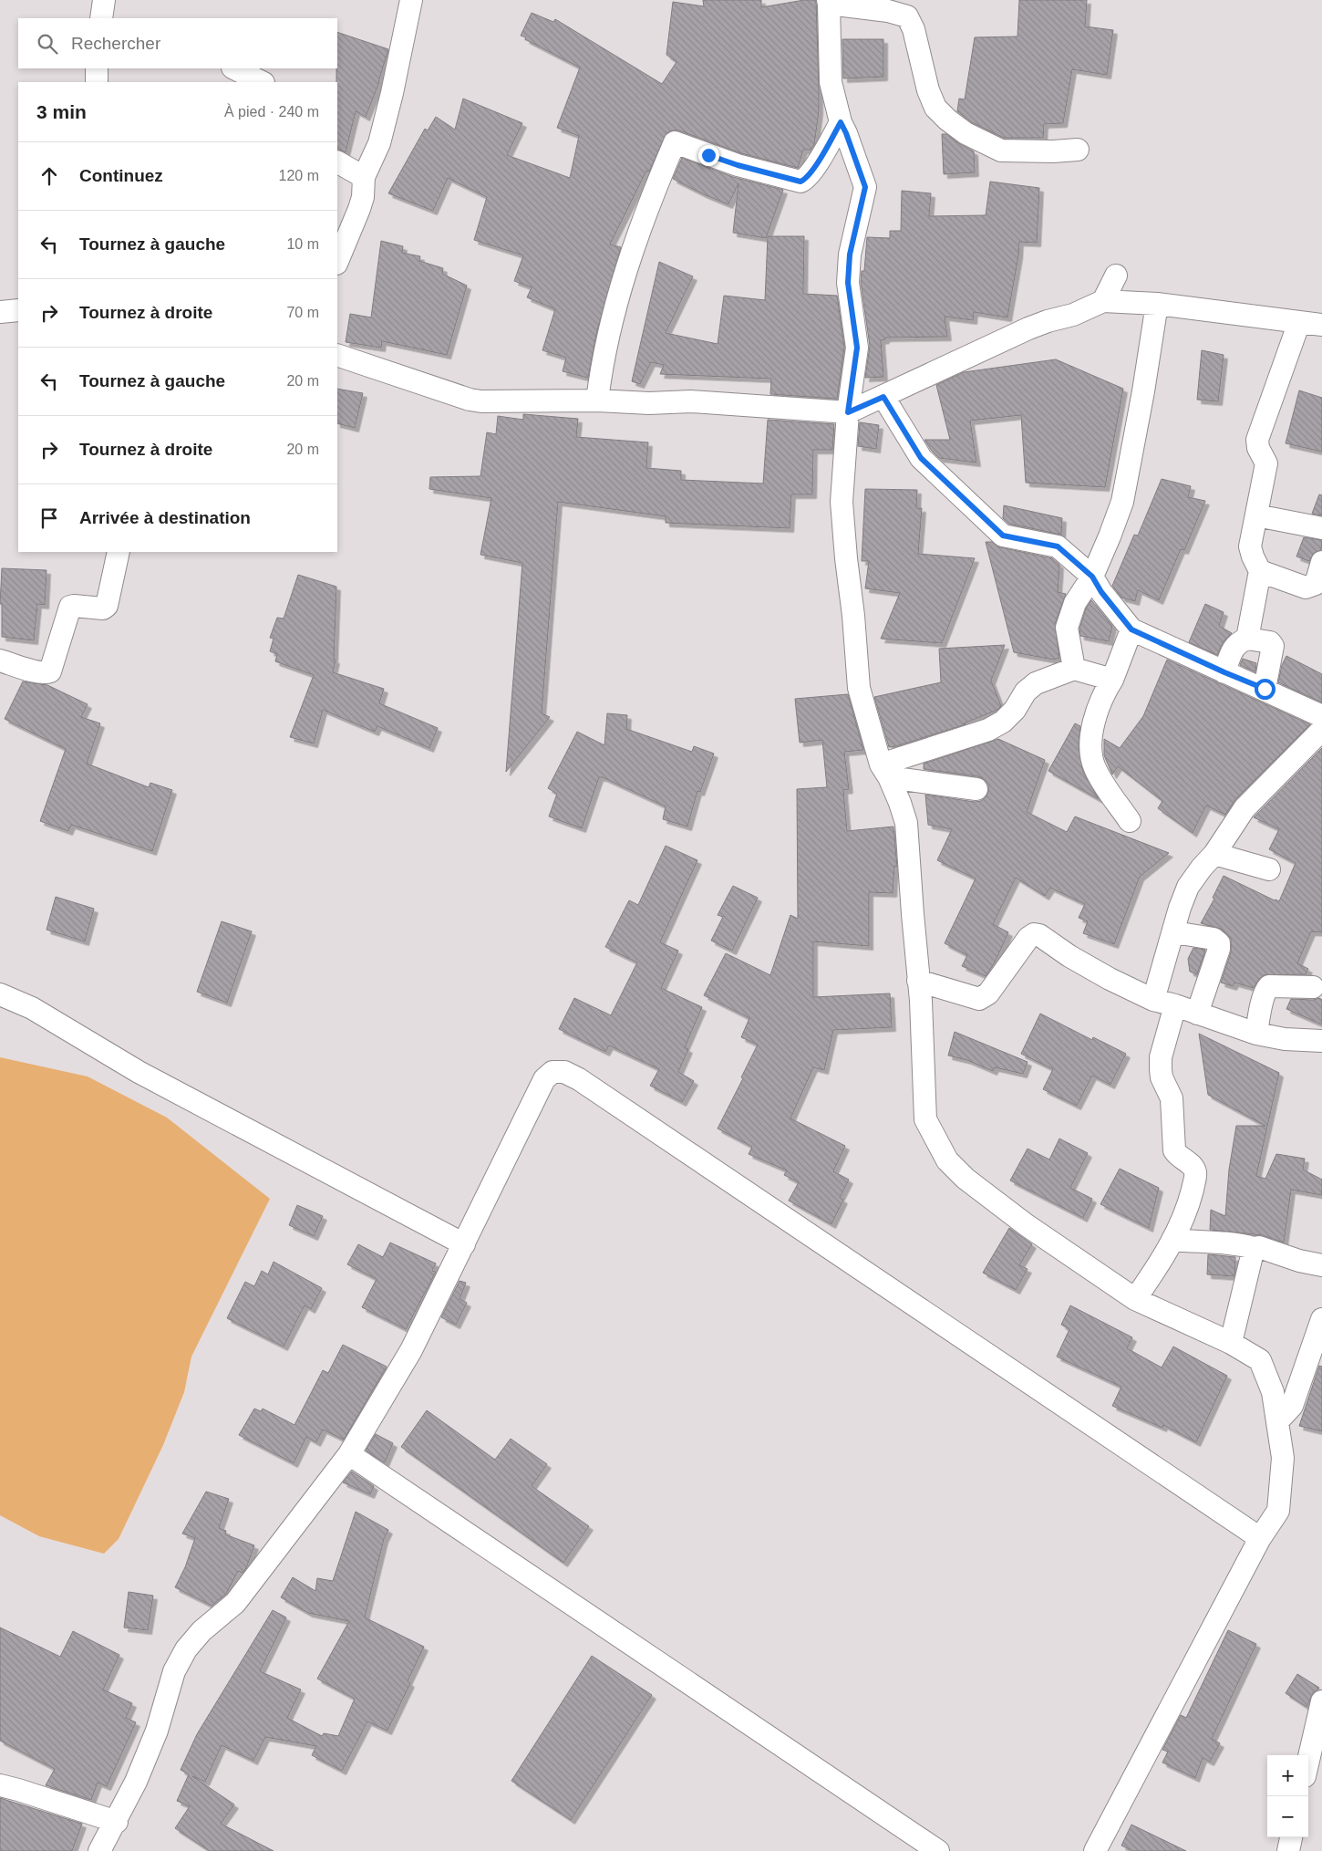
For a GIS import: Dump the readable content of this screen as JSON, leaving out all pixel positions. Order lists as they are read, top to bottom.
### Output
{
  "page": {
    "search": "Rechercher",
    "heading": ["3 min", "À pied · 240 m"],
    "list": [
      ["Continuez", "120 m"],
      ["Tournez à gauche", "10 m"],
      ["Tournez à droite", "70 m"],
      ["Tournez à gauche", "20 m"],
      ["Tournez à droite", "20 m"],
      "Arrivée à destination"
    ],
    "map_buttons": ["+", "−"]
  }
}
